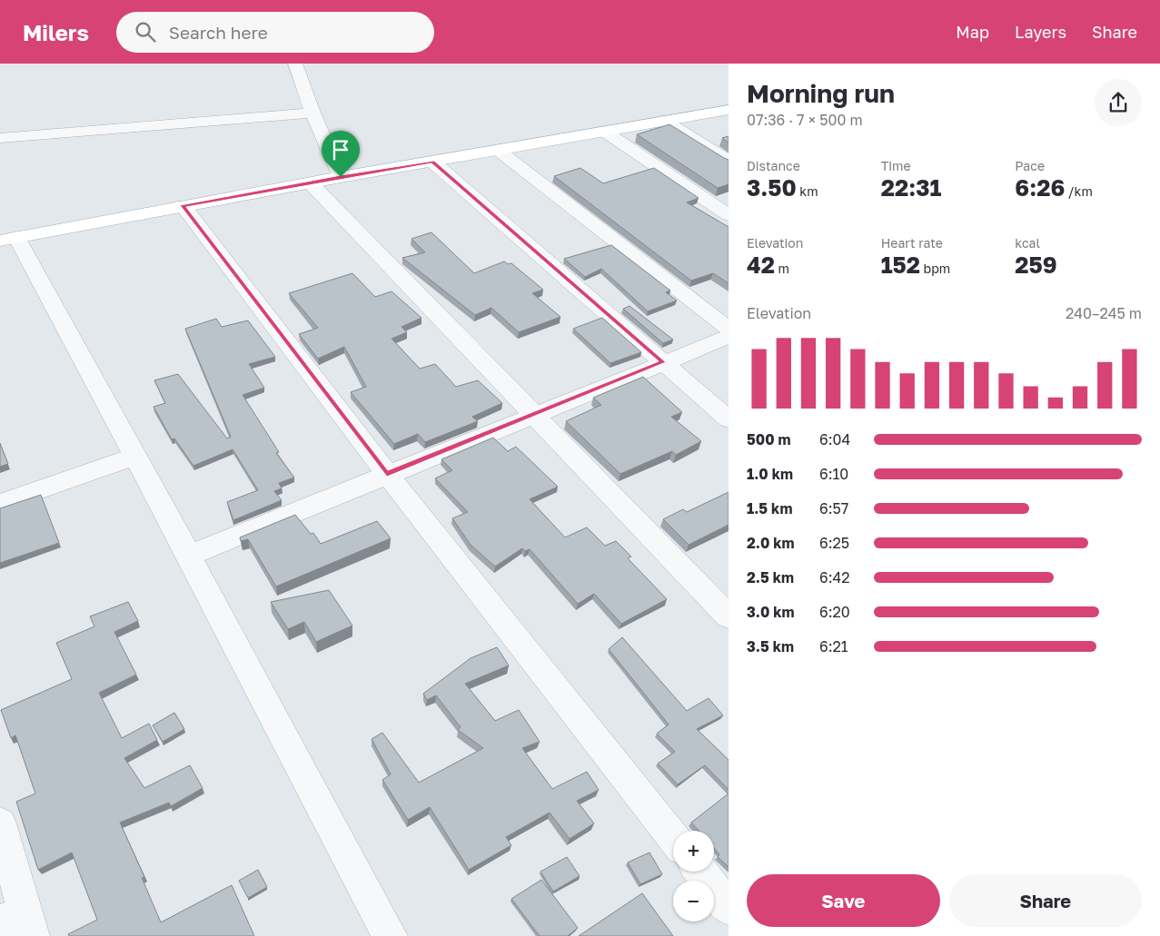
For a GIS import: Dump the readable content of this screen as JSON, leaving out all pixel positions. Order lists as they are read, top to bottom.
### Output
{
  "page": {
    "header": "Milers",
    "search": "Search here",
    "nav": ["Map", "Layers", "Share"],
    "heading": ["Morning run", "07:36 · 7 × 500 m"],
    "stats": [
      ["Distance", "3.50 km"],
      ["Time", "22:31"],
      ["Pace", "6:26 /km"],
      ["Elevation", "42 m"],
      ["Heart rate", "152 bpm"],
      ["kcal", "259"]
    ],
    "chart": ["Elevation", "240–245 m"],
    "list": [
      {
        "name": "500 m",
        "note": "6:04"
      },
      {
        "name": "1.0 km",
        "note": "6:10"
      },
      {
        "name": "1.5 km",
        "note": "6:57"
      },
      {
        "name": "2.0 km",
        "note": "6:25"
      },
      {
        "name": "2.5 km",
        "note": "6:42"
      },
      {
        "name": "3.0 km",
        "note": "6:20"
      },
      {
        "name": "3.5 km",
        "note": "6:21"
      }
    ],
    "map_buttons": ["+", "−"],
    "buttons": ["Save", "Share"]
  }
}
